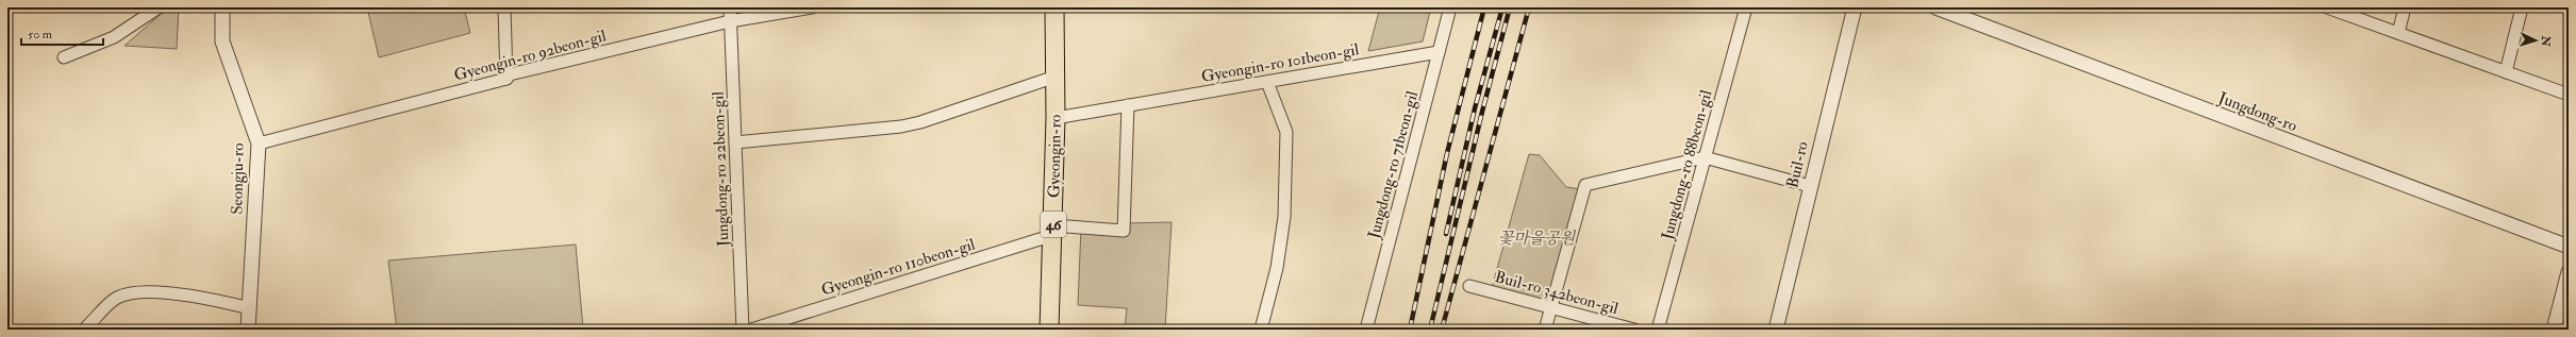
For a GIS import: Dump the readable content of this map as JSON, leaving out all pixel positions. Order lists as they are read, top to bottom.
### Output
{
  "streets": {
    "main road": ["Gyeongin-ro", "46"],
    "street": [
      "Gyeongin-ro 92beon-gil",
      "Gyeongin-ro 101beon-gil",
      "Jungdong-ro",
      "Jungdong-ro 71beon-gil",
      "Jungdong-ro 88beon-gil",
      "Buil-ro",
      "Jungdong-ro 22beon-gil",
      "Seongju-ro",
      "Gyeongin-ro 110beon-gil",
      "Buil-ro 342beon-gil"
    ]
  },
  "crossings": [
    ["Gyeongin-ro 92beon-gil", "Jungdong-ro 22beon-gil"],
    ["Gyeongin-ro 92beon-gil", "Seongju-ro"],
    ["Gyeongin-ro 101beon-gil", "Gyeongin-ro"],
    ["Gyeongin-ro 101beon-gil", "Jungdong-ro 71beon-gil"],
    ["Gyeongin-ro", "Gyeongin-ro 110beon-gil"]
  ],
  "parks": ["꽃마을공원"],
  "scale_bar": "50 m",
  "north": "right"
}
